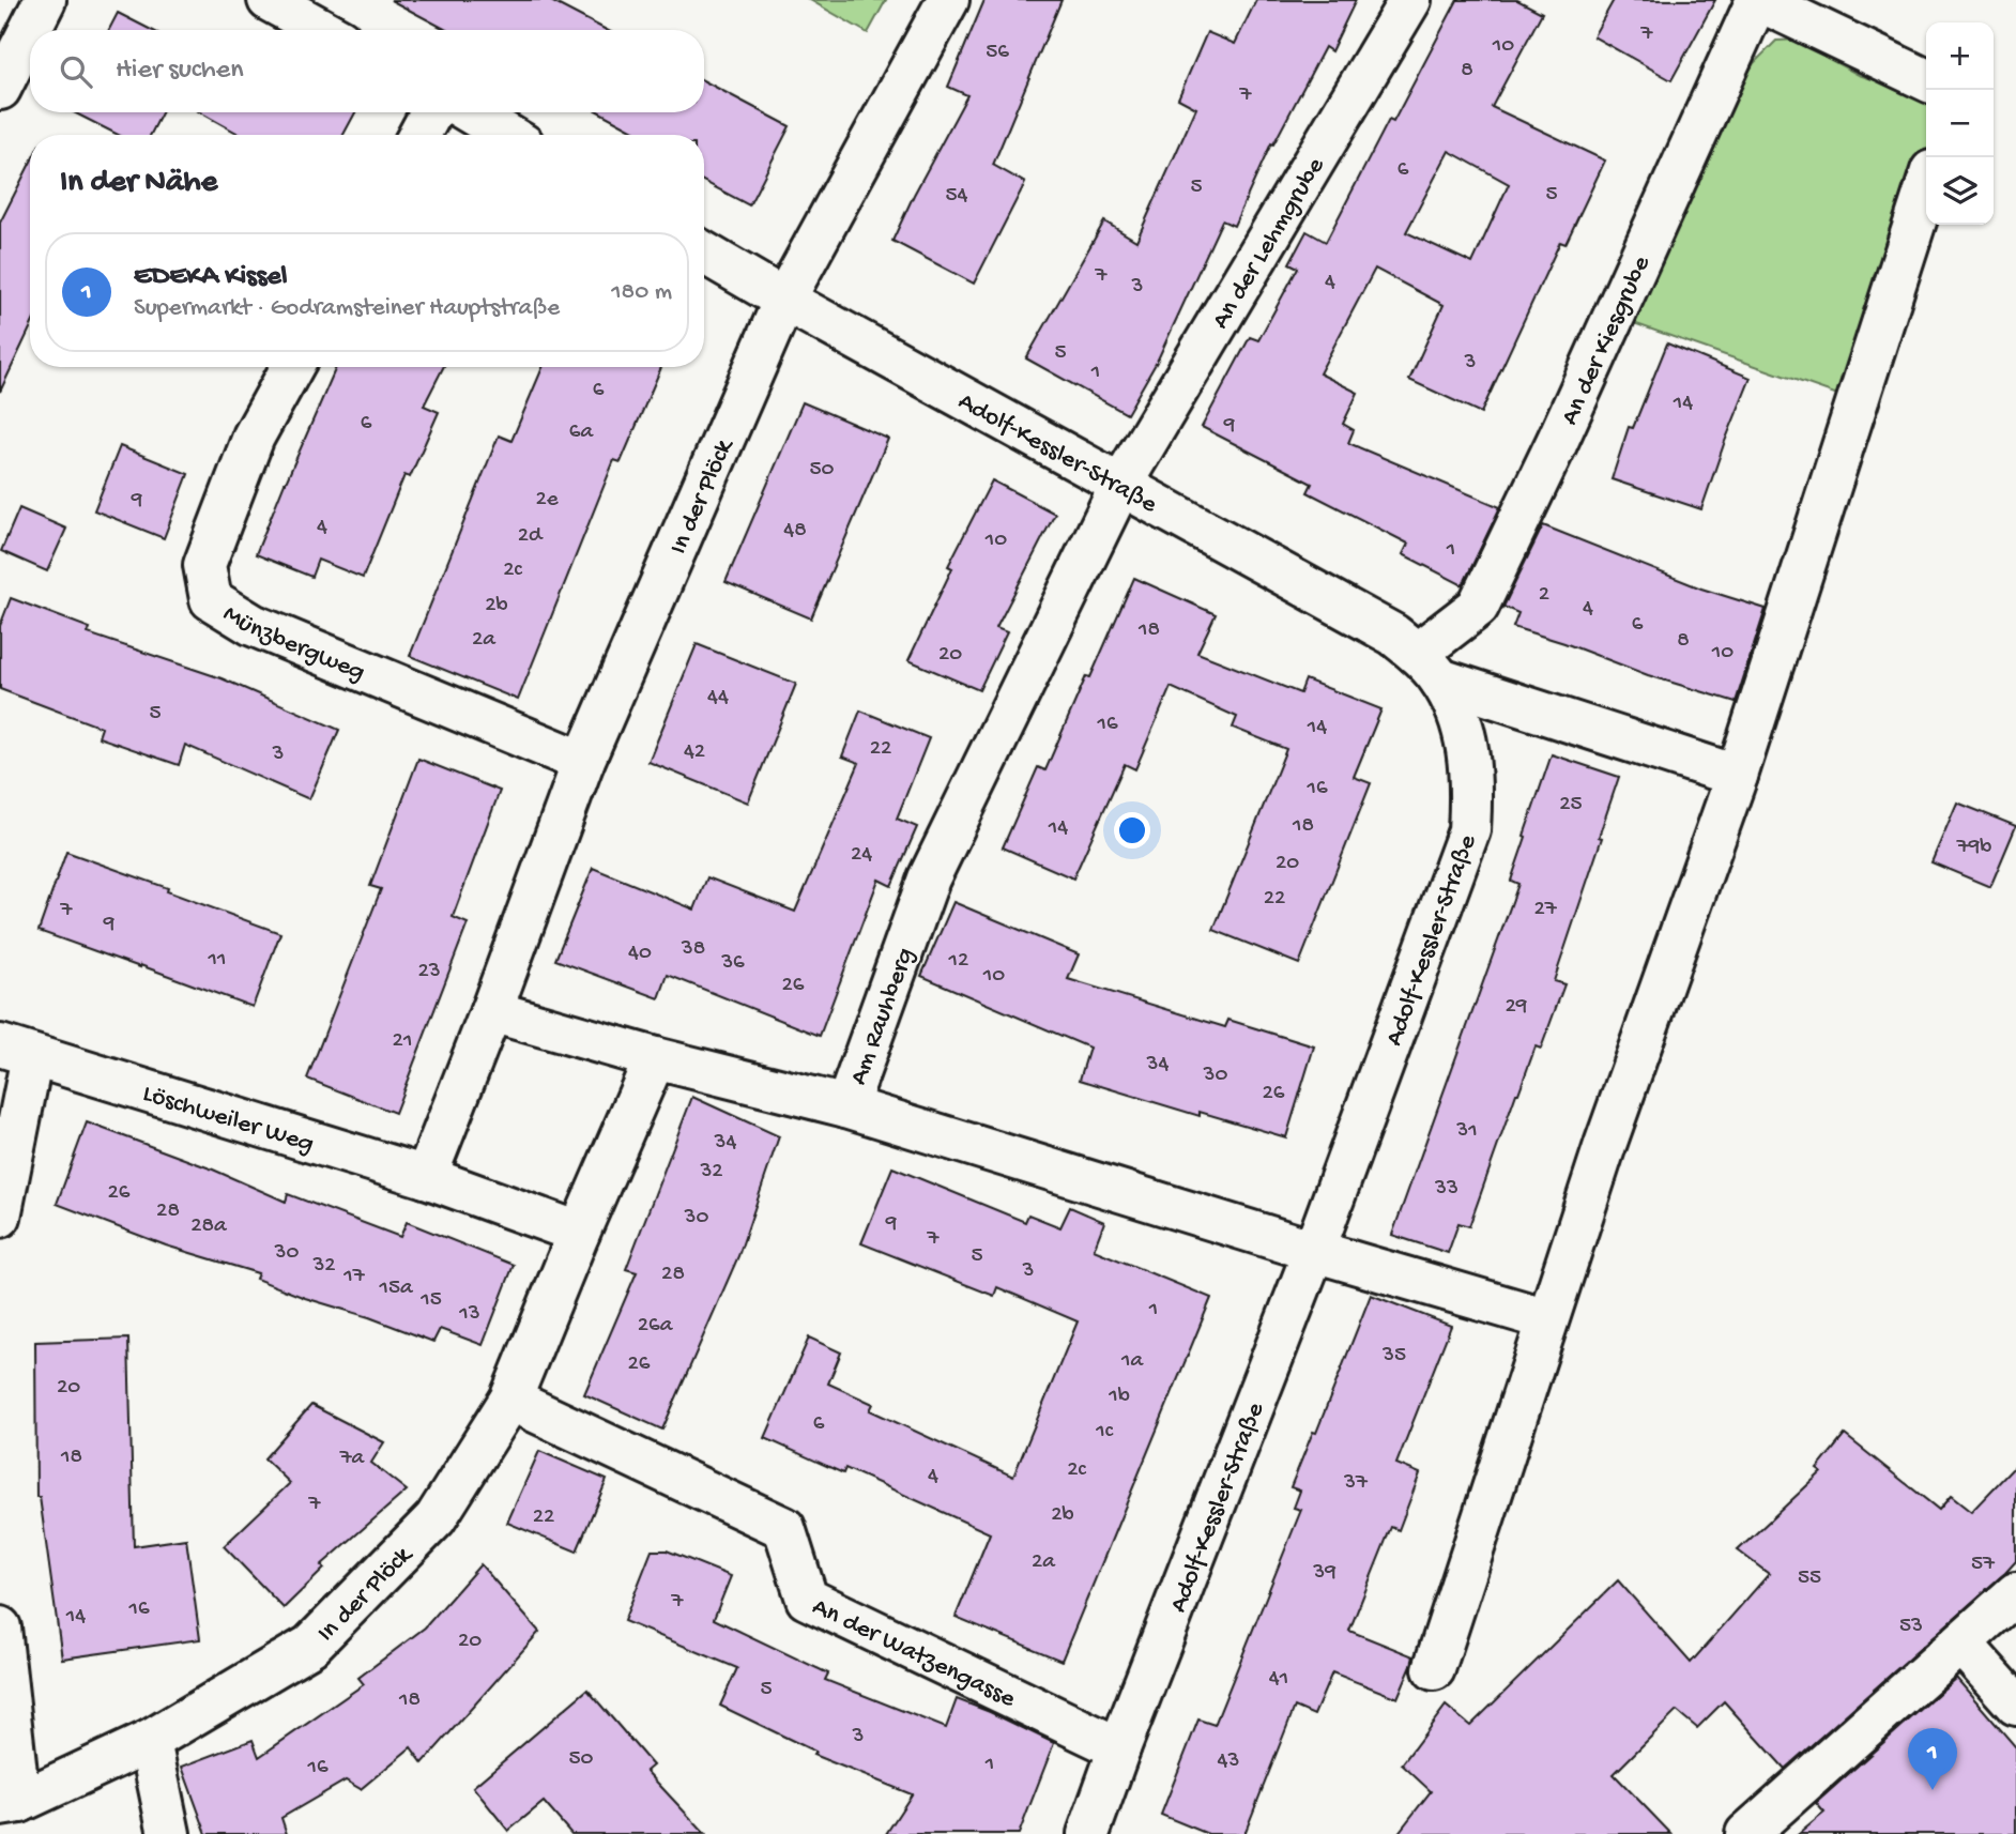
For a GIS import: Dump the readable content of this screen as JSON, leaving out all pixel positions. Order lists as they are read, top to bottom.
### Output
{
  "streets": {
    "street": [
      "An der Lehmgrube",
      "An der Kiesgrube",
      "Adolf-Kessler-Straße",
      "In der Plöck",
      "Münzbergweg",
      "Am Rauhberg",
      "Löschweiler Weg",
      "An der Watzengasse"
    ]
  },
  "crossings": [
    ["An der Lehmgrube", "Adolf-Kessler-Straße"],
    ["An der Lehmgrube", "Am Rauhberg"],
    ["An der Kiesgrube", "Adolf-Kessler-Straße"],
    ["Adolf-Kessler-Straße", "In der Plöck"],
    ["Adolf-Kessler-Straße", "Am Rauhberg"],
    ["Adolf-Kessler-Straße", "An der Watzengasse"],
    ["In der Plöck", "Münzbergweg"],
    ["In der Plöck", "Löschweiler Weg"],
    ["In der Plöck", "An der Watzengasse"]
  ],
  "house_numbers": [
    "7",
    "10",
    "56",
    "8",
    "7",
    "6",
    "5",
    "5",
    "54",
    "7",
    "4",
    "3",
    "5",
    "3",
    "1",
    "6",
    "14",
    "6",
    "9",
    "6a",
    "50",
    "2e",
    "9",
    "4",
    "48",
    "2d",
    "10",
    "1",
    "2c",
    "2",
    "2b",
    "4",
    "6",
    "18",
    "2a",
    "8",
    "10",
    "20",
    "44",
    "5",
    "16",
    "14",
    "22",
    "42",
    "3",
    "16",
    "25",
    "18",
    "14",
    "79b",
    "24",
    "20",
    "22",
    "27",
    "7",
    "9",
    "38",
    "40",
    "11",
    "12",
    "36",
    "23",
    "10",
    "26",
    "29",
    "21",
    "34",
    "30",
    "26",
    "31",
    "34",
    "32",
    "33",
    "26",
    "28",
    "30",
    "9",
    "28a",
    "7",
    "30",
    "5",
    "32",
    "3",
    "28",
    "17",
    "15a",
    "15",
    "1",
    "13",
    "26a",
    "35",
    "1a",
    "26",
    "20",
    "1b",
    "6",
    "1c",
    "18",
    "7a",
    "2c",
    "4",
    "37",
    "7",
    "2b",
    "22",
    "2a",
    "57",
    "39",
    "55",
    "7",
    "16",
    "14",
    "53",
    "20",
    "41",
    "5",
    "18",
    "3",
    "50",
    "43",
    "1",
    "16"
  ],
  "page": {
    "map_buttons": ["+", "−"],
    "search": "Hier suchen",
    "heading": "In der Nähe",
    "list": [
      {
        "mark": "1",
        "name": "EDEKA Kissel",
        "note": "Supermarkt · Godramsteiner Hauptstraße",
        "value": "180 m"
      }
    ],
    "pins": "1"
  }
}
